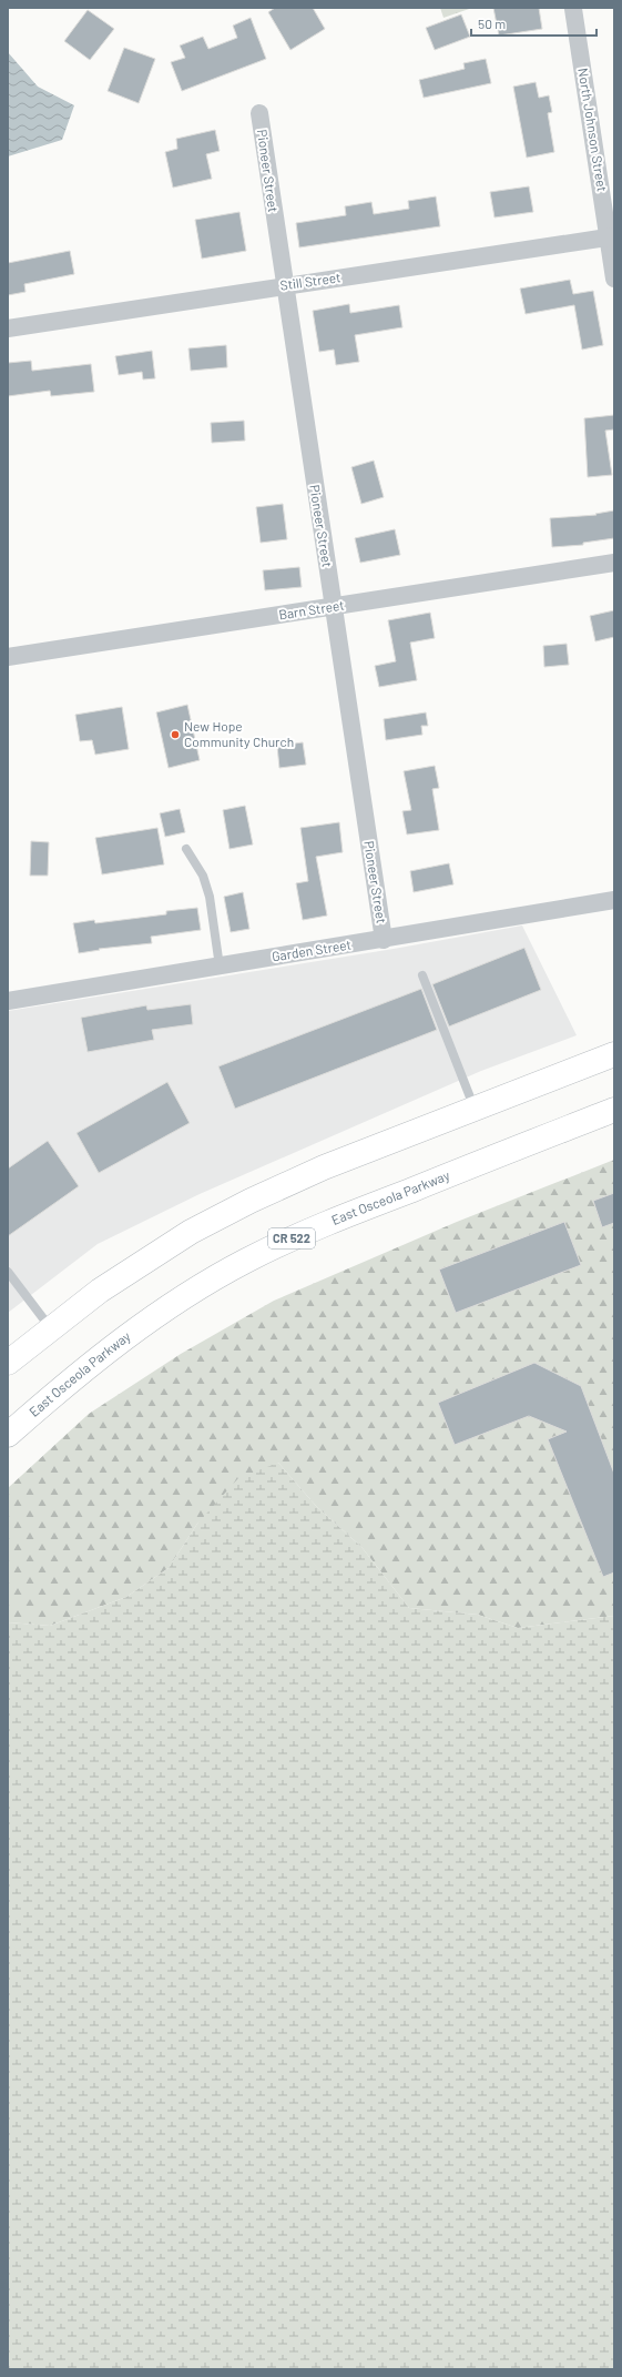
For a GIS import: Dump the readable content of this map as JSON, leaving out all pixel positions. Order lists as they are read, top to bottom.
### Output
{
  "streets": {
    "main road": ["East Osceola Parkway", "CR 522"],
    "street": [
      "North Johnson Street",
      "Pioneer Street",
      "Still Street",
      "Barn Street",
      "Garden Street"
    ]
  },
  "crossings": [
    ["North Johnson Street", "Still Street"],
    ["Pioneer Street", "Still Street"],
    ["Pioneer Street", "Barn Street"],
    ["Pioneer Street", "Garden Street"]
  ],
  "places": ["New Hope Community Church"],
  "scale_bar": "50 m"
}
